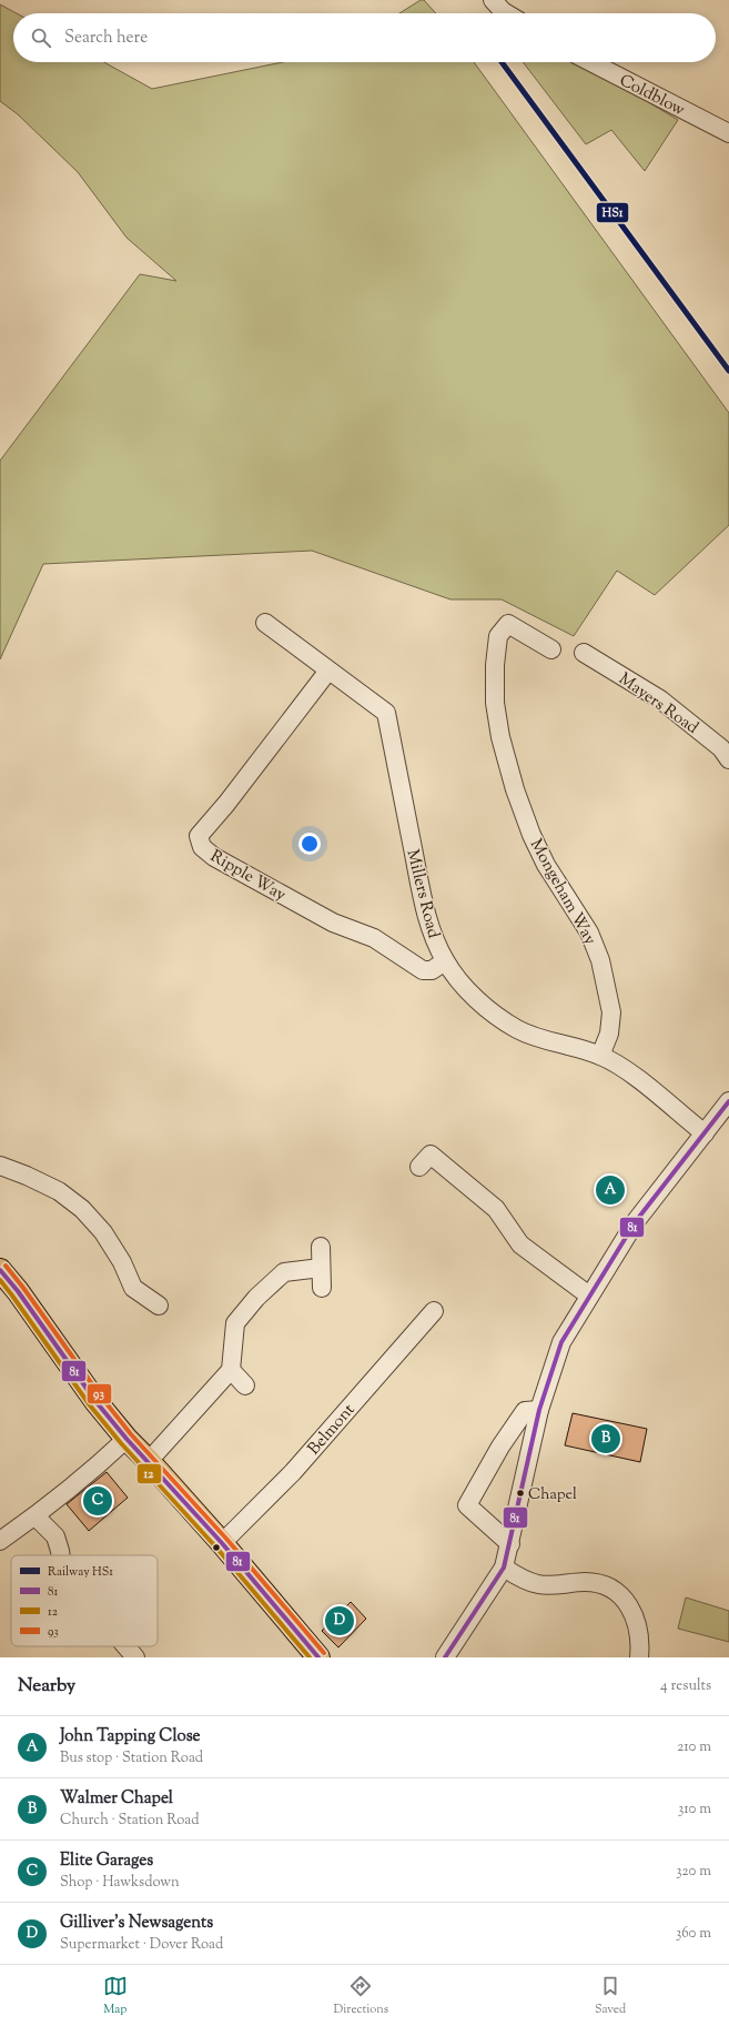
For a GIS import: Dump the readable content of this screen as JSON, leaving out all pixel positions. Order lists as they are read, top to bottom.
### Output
{
  "streets": {
    "street": [
      "Coldblow",
      "Mayers Road",
      "Ripple Way",
      "Mongeham Way",
      "Millers Road",
      "Belmont"
    ]
  },
  "crossings": [
    ["Ripple Way", "Millers Road"],
    ["Mongeham Way", "Millers Road"]
  ],
  "places": ["Chapel"],
  "lines": [
    "rail line HS1",
    "transit line 81",
    "transit line 93",
    "transit line 12"
  ],
  "legend": [
    "Railway HS1",
    "81",
    "12",
    "93"
  ],
  "page": {
    "search": "Search here",
    "pins": [
      "A",
      "B",
      "C",
      "D"
    ],
    "heading": ["Nearby", "4 results"],
    "list": [
      {
        "mark": "A",
        "name": "John Tapping Close",
        "note": "Bus stop · Station Road",
        "value": "210 m"
      },
      {
        "mark": "B",
        "name": "Walmer Chapel",
        "note": "Church · Station Road",
        "value": "310 m"
      },
      {
        "mark": "C",
        "name": "Elite Garages",
        "note": "Shop · Hawksdown",
        "value": "320 m"
      },
      {
        "mark": "D",
        "name": "Gilliver's Newsagents",
        "note": "Supermarket · Dover Road",
        "value": "360 m"
      }
    ],
    "nav": ["Map", "Directions", "Saved"]
  }
}
